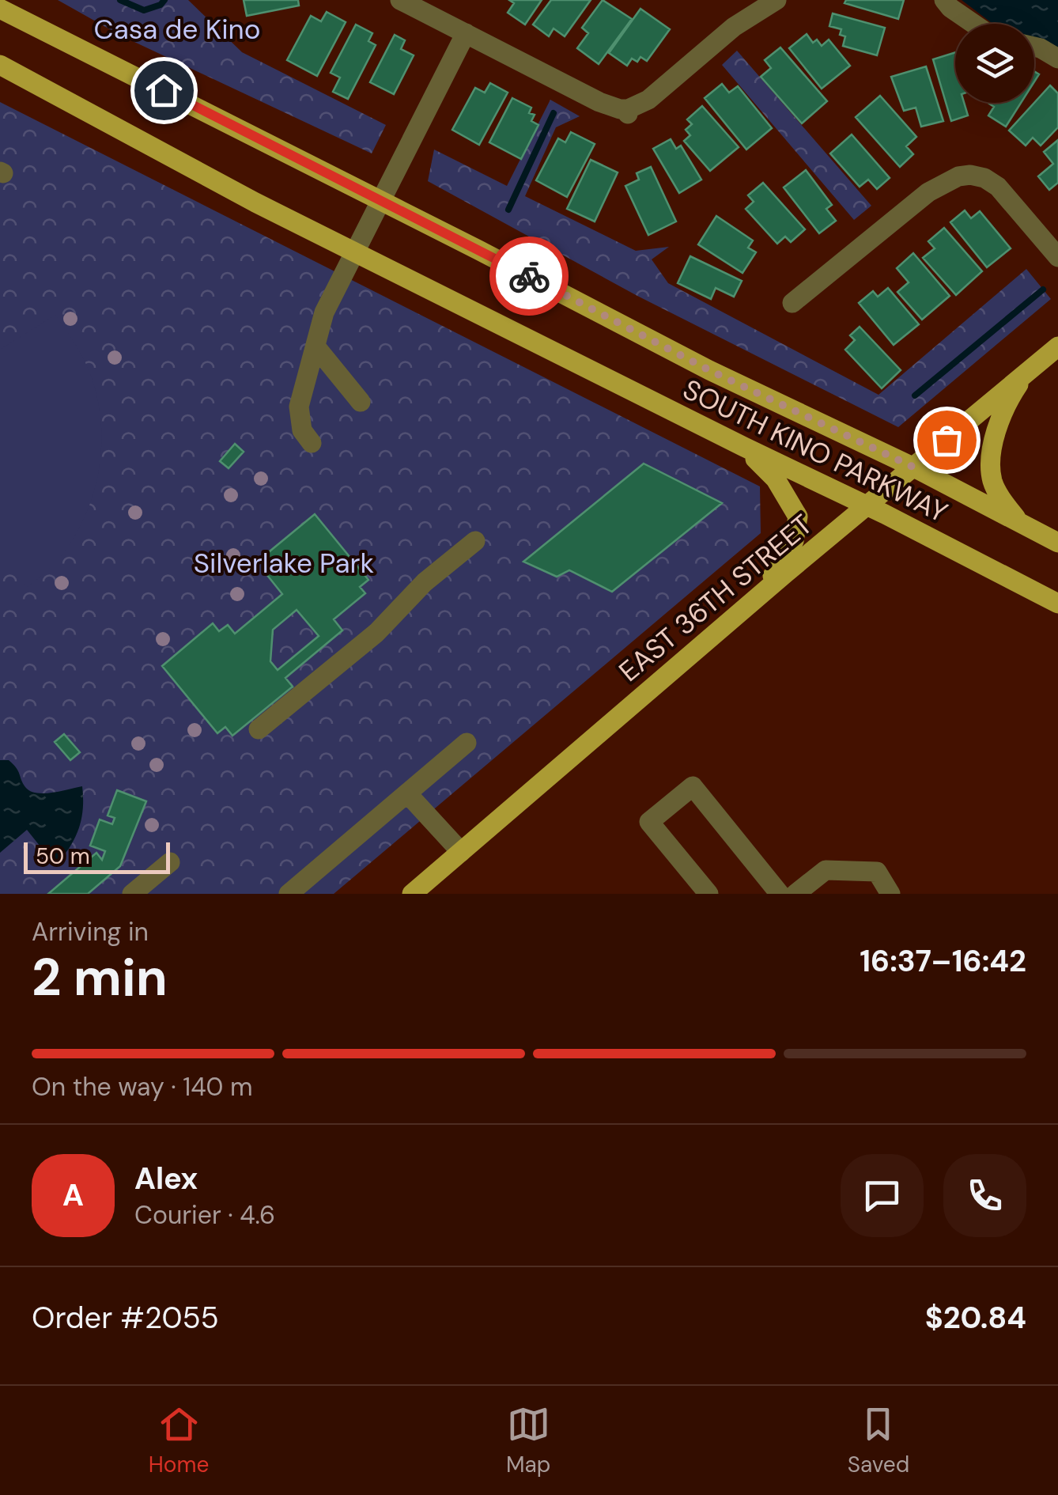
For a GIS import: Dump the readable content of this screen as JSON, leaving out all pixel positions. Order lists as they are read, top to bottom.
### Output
{
  "streets": {
    "main road": ["SOUTH KINO PARKWAY", "EAST 36TH STREET"]
  },
  "crossings": [
    ["SOUTH KINO PARKWAY", "EAST 36TH STREET"]
  ],
  "parks": ["Casa de Kino", "Silverlake Park"],
  "scale_bar": "50 m",
  "page": {
    "scale": "50 m",
    "heading": ["2 min", "Arriving in", "16:37–16:42"],
    "panel": [
      "Alex",
      "Courier · 4.6",
      "Order #2055",
      "$20.84"
    ],
    "bar": "On the way · 140 m",
    "round": "A",
    "tabs": ["Home", "Map", "Saved"]
  }
}
